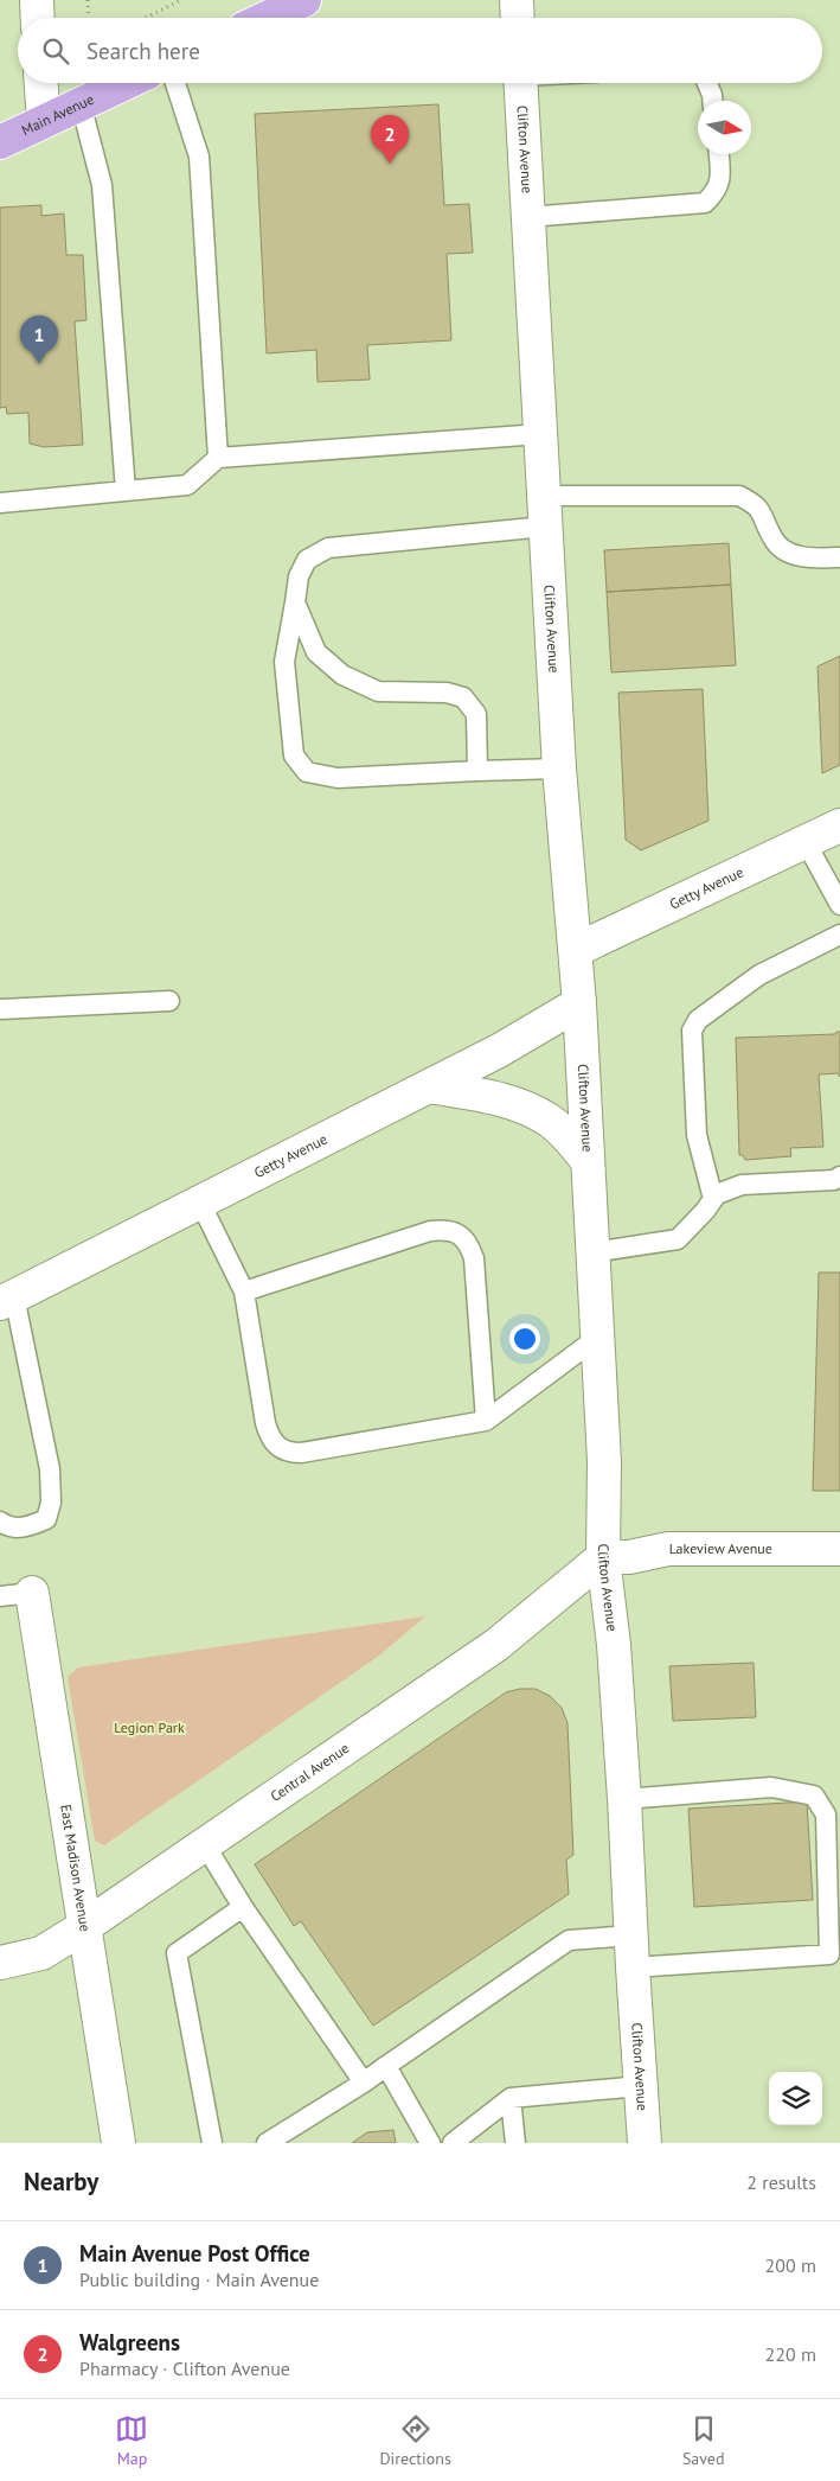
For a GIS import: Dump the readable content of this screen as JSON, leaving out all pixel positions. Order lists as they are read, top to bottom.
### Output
{
  "streets": {
    "main road": [
      "Main Avenue",
      "Clifton Avenue",
      "Getty Avenue",
      "Lakeview Avenue",
      "Central Avenue",
      "East Madison Avenue"
    ]
  },
  "crossings": [
    ["Clifton Avenue", "Getty Avenue"],
    ["Clifton Avenue", "Lakeview Avenue"],
    ["Clifton Avenue", "Central Avenue"],
    ["Lakeview Avenue", "Central Avenue"],
    ["Central Avenue", "East Madison Avenue"]
  ],
  "parks": ["Legion Park"],
  "north": "right",
  "page": {
    "search": "Search here",
    "pins": ["2", "1"],
    "heading": ["Nearby", "2 results"],
    "list": [
      {
        "mark": "1",
        "name": "Main Avenue Post Office",
        "note": "Public building · Main Avenue",
        "value": "200 m"
      },
      {
        "mark": "2",
        "name": "Walgreens",
        "note": "Pharmacy · Clifton Avenue",
        "value": "220 m"
      }
    ],
    "nav": ["Map", "Directions", "Saved"]
  }
}
